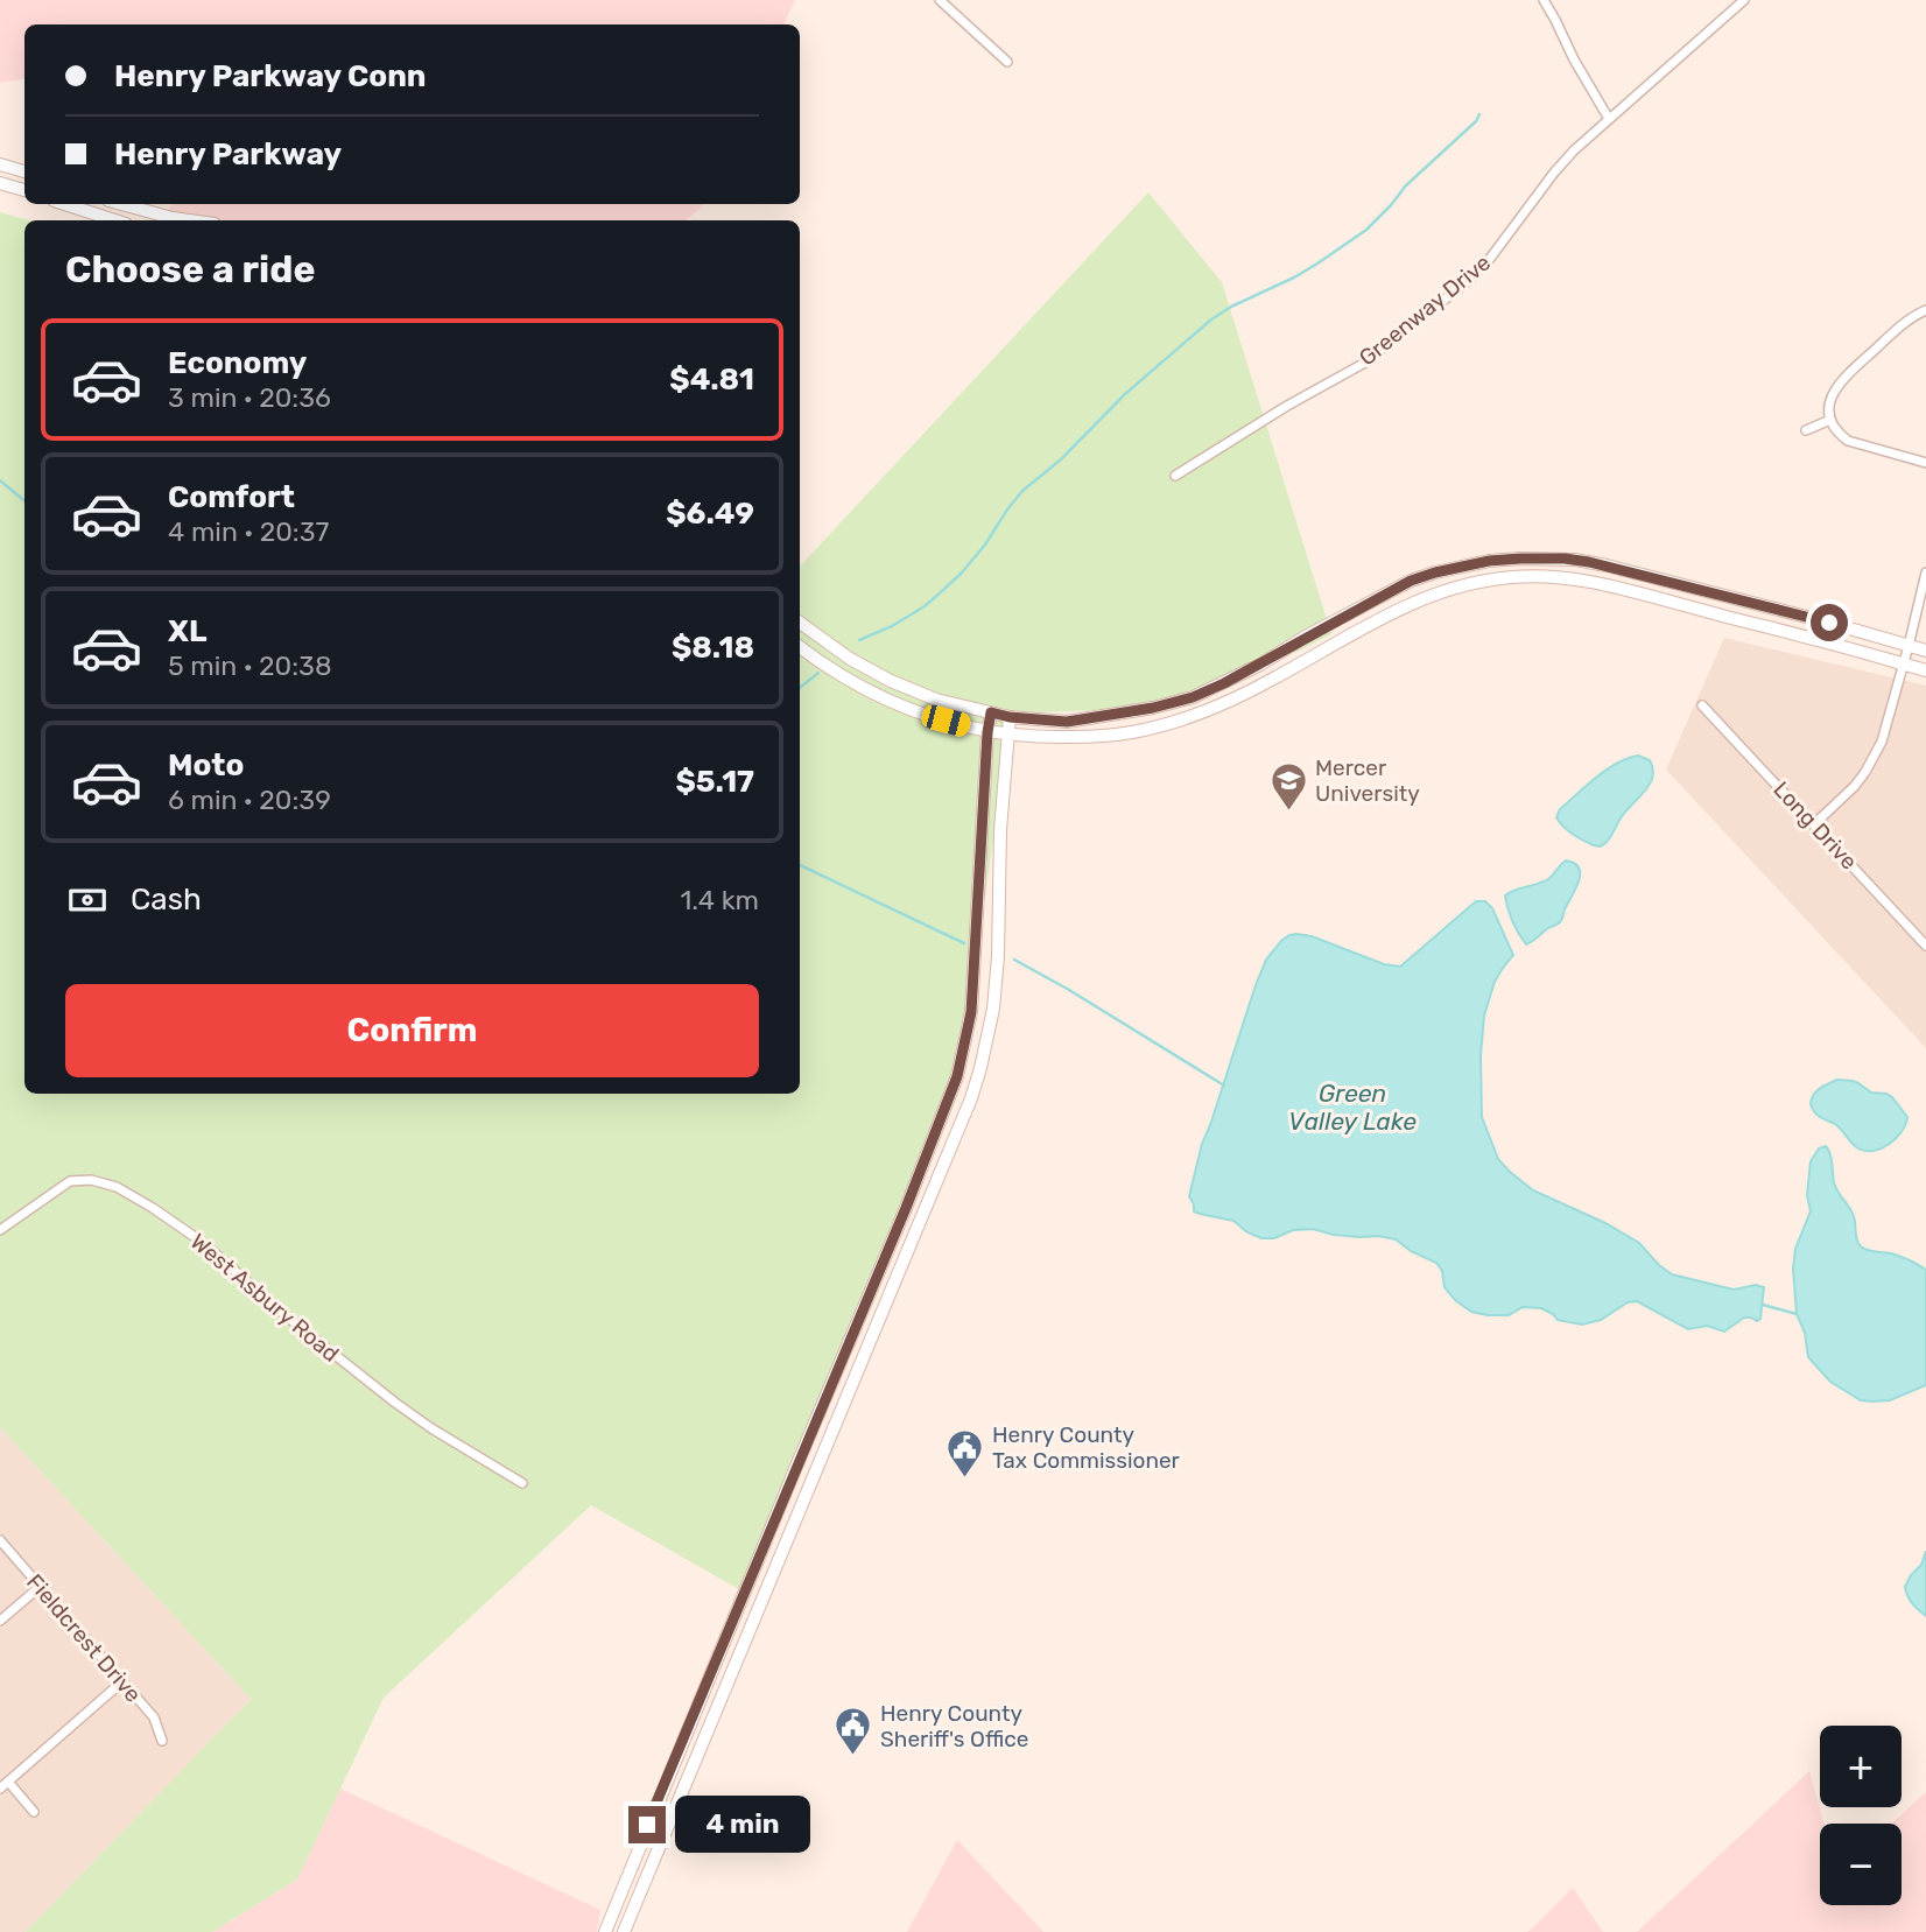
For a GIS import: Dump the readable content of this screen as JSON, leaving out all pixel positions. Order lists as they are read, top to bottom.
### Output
{
  "streets": {
    "street": [
      "Greenway Drive",
      "Long Drive",
      "West Asbury Road",
      "Fieldcrest Drive"
    ]
  },
  "water": ["Green Valley Lake"],
  "places": {
    "school or university": ["Mercer University"],
    "public building": ["Henry County Tax Commissioner", "Henry County Sheriff's Office"]
  },
  "page": {
    "banner": ["Henry Parkway Conn", "Henry Parkway"],
    "heading": "Choose a ride",
    "list": [
      {
        "name": "Economy",
        "note": "3 min · 20:36",
        "value": "$4.81"
      },
      {
        "name": "Comfort",
        "note": "4 min · 20:37",
        "value": "$6.49"
      },
      {
        "name": "XL",
        "note": "5 min · 20:38",
        "value": "$8.18"
      },
      {
        "name": "Moto",
        "note": "6 min · 20:39",
        "value": "$5.17"
      }
    ],
    "pay": ["Cash", "1.4 km"],
    "buttons": "Confirm",
    "map_buttons": ["+", "−"],
    "bubble": "4 min"
  }
}
